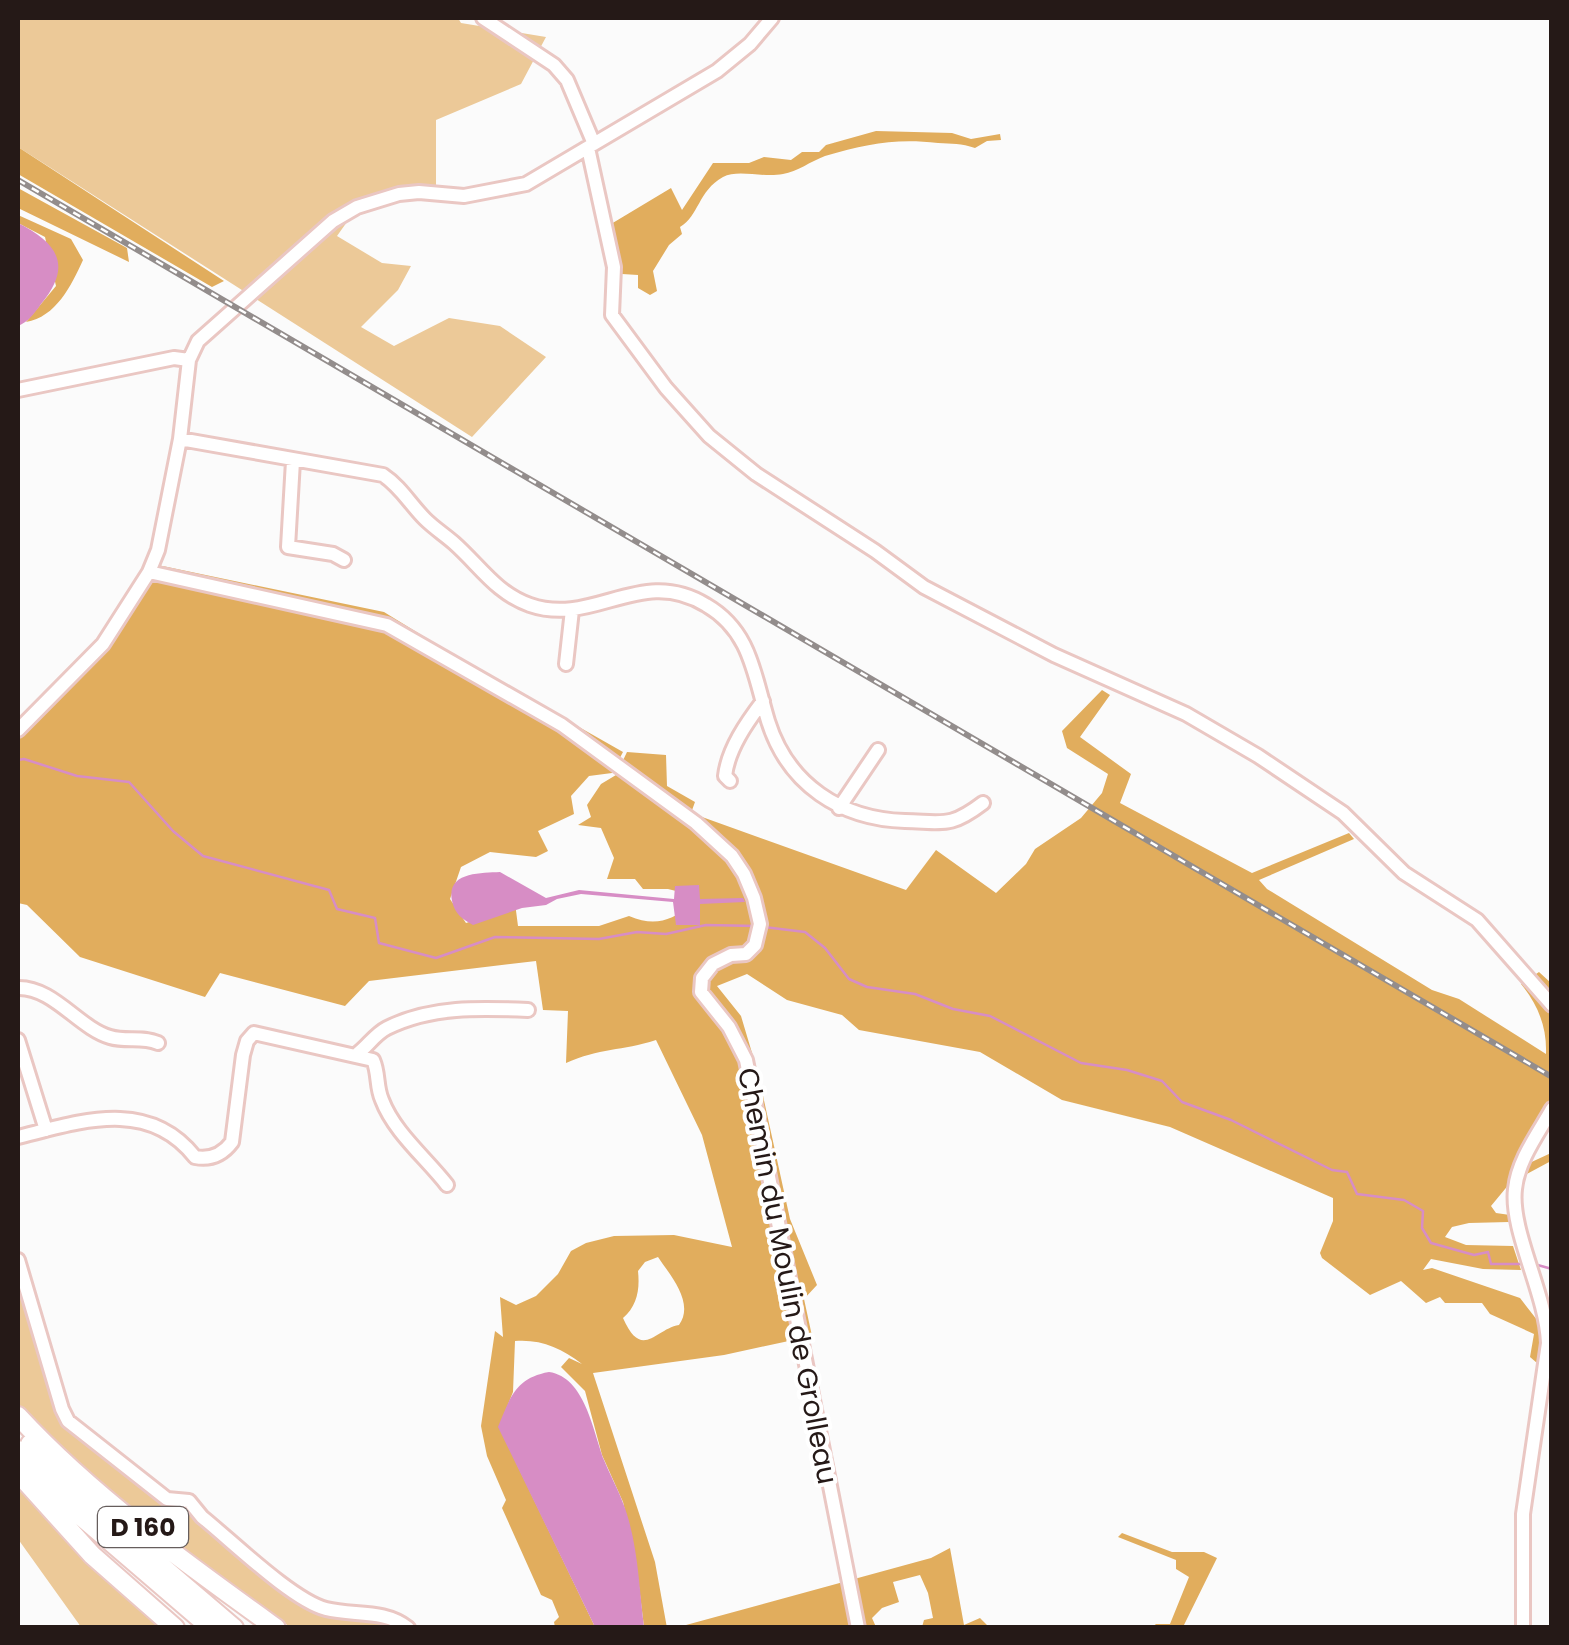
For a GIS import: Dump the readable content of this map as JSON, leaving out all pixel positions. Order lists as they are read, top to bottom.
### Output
{
  "streets": {
    "highway": ["D 160"],
    "street": ["Chemin du Moulin de Grolleau"]
  }
}
